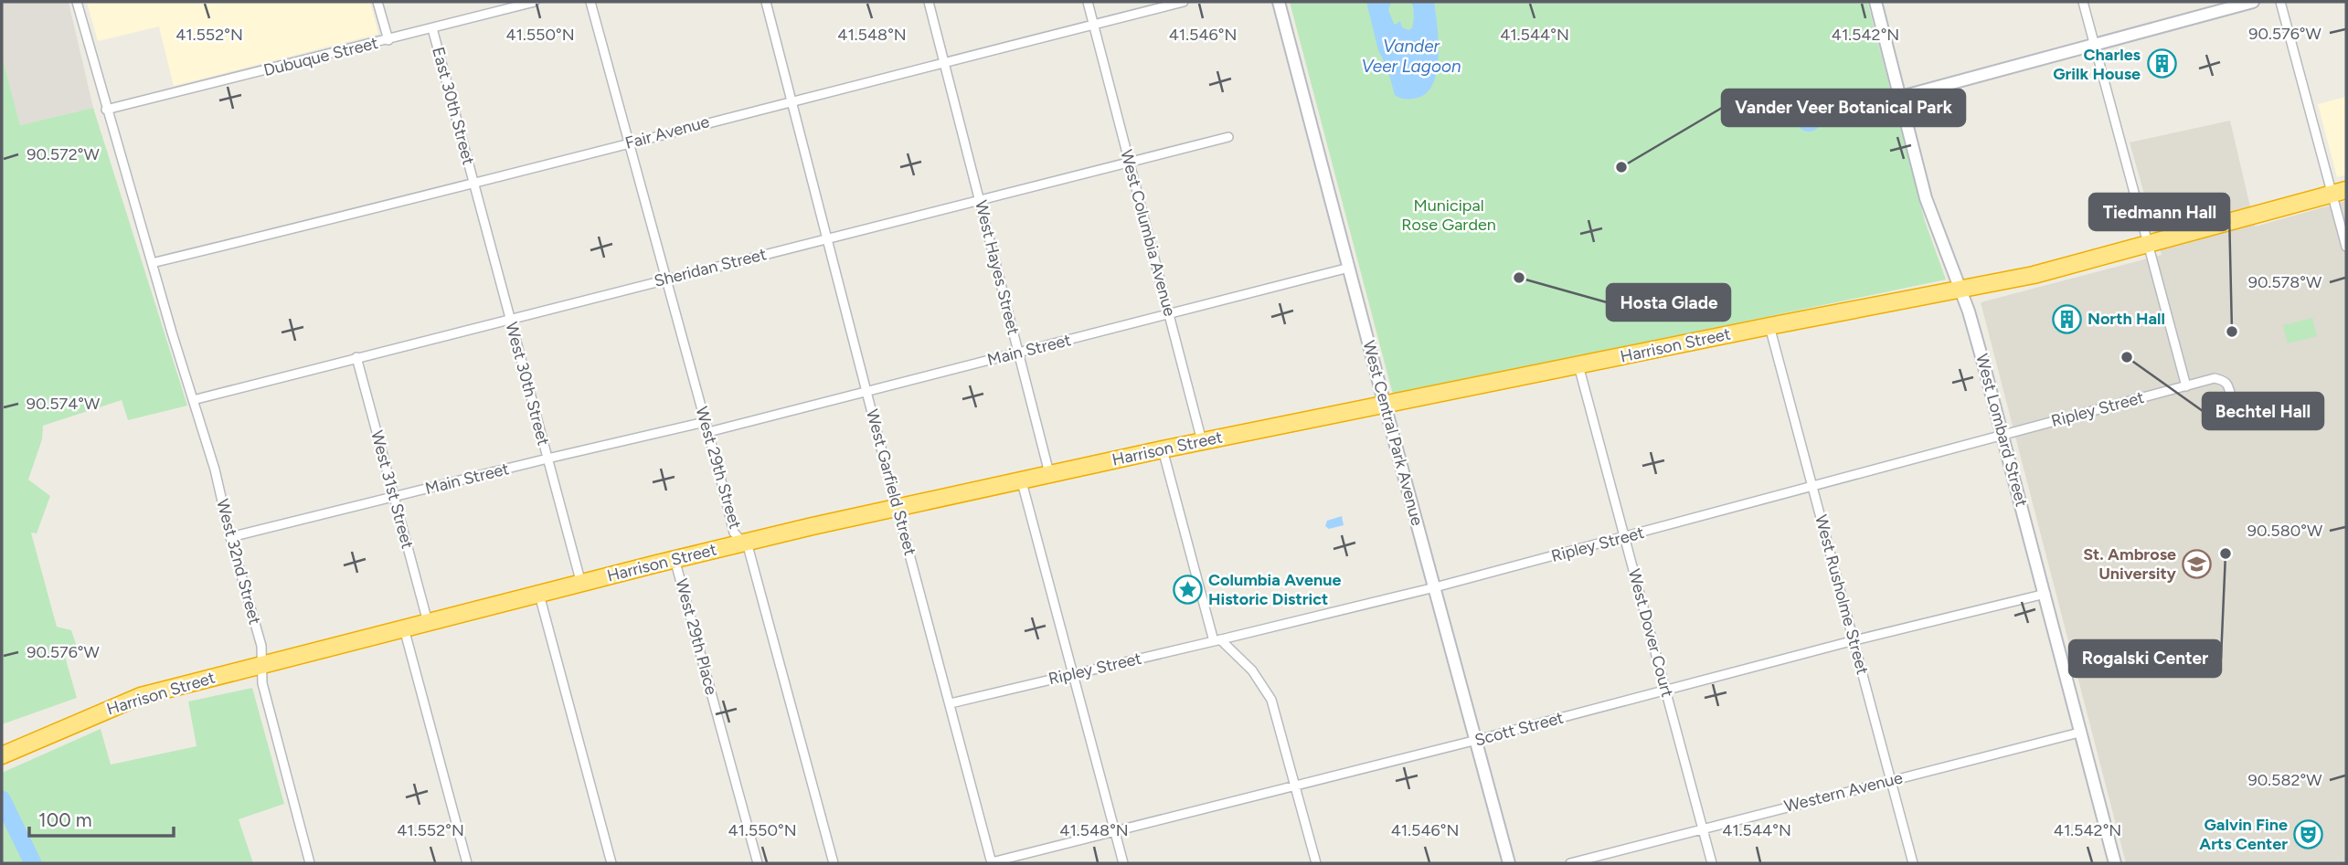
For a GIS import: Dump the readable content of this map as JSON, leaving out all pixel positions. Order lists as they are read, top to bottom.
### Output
{
  "streets": {
    "highway": ["Harrison Street"],
    "street": [
      "Dubuque Street",
      "East 30th Street",
      "Fair Avenue",
      "West Columbia Avenue",
      "Sheridan Street",
      "West Hayes Street",
      "Main Street",
      "West 30th Street",
      "Ripley Street",
      "West Lombard Street",
      "West Central Park Avenue",
      "West 29th Street",
      "West Garfield Street",
      "West 31st Street",
      "West 32nd Street",
      "West Rusholme Street",
      "West Dover Court",
      "West 29th Place",
      "Scott Street",
      "Western Avenue"
    ]
  },
  "crossings": [
    ["Dubuque Street", "East 30th Street"],
    ["Dubuque Street", "West 32nd Street"],
    ["East 30th Street", "Fair Avenue"],
    ["East 30th Street", "West 30th Street"],
    ["Fair Avenue", "West Columbia Avenue"],
    ["Fair Avenue", "West Hayes Street"],
    ["Fair Avenue", "West 30th Street"],
    ["Fair Avenue", "West 29th Street"],
    ["Fair Avenue", "West Garfield Street"],
    ["Fair Avenue", "West 32nd Street"],
    ["West Columbia Avenue", "Sheridan Street"],
    ["West Columbia Avenue", "Harrison Street"],
    ["West Columbia Avenue", "Main Street"],
    ["Sheridan Street", "West Hayes Street"],
    ["Sheridan Street", "West 30th Street"],
    ["Sheridan Street", "West 29th Street"],
    ["Sheridan Street", "West Garfield Street"],
    ["Sheridan Street", "West 31st Street"],
    ["Sheridan Street", "West 32nd Street"],
    ["West Hayes Street", "Harrison Street"],
    ["West Hayes Street", "Main Street"],
    ["Harrison Street", "West 30th Street"],
    ["Harrison Street", "West Lombard Street"],
    ["Harrison Street", "West Central Park Avenue"],
    ["Harrison Street", "West 29th Street"],
    ["Harrison Street", "West Garfield Street"],
    ["Harrison Street", "West 31st Street"],
    ["Harrison Street", "West 32nd Street"],
    ["Harrison Street", "West Rusholme Street"],
    ["Harrison Street", "West Dover Court"],
    ["Harrison Street", "West 29th Place"],
    ["Main Street", "West 30th Street"],
    ["Main Street", "West Central Park Avenue"],
    ["Main Street", "West 29th Street"],
    ["Main Street", "West Garfield Street"],
    ["Main Street", "West 31st Street"],
    ["Main Street", "West 32nd Street"],
    ["Ripley Street", "West Lombard Street"],
    ["Ripley Street", "West Central Park Avenue"],
    ["Ripley Street", "West Garfield Street"],
    ["Ripley Street", "West Rusholme Street"],
    ["Ripley Street", "West Dover Court"],
    ["West Lombard Street", "Scott Street"],
    ["West Lombard Street", "Western Avenue"],
    ["West Central Park Avenue", "Scott Street"],
    ["West Garfield Street", "Scott Street"],
    ["West Rusholme Street", "Scott Street"],
    ["West Rusholme Street", "Western Avenue"],
    ["West Dover Court", "Scott Street"],
    ["West Dover Court", "Western Avenue"]
  ],
  "water": ["Vander Veer Lagoon"],
  "parks": ["Municipal Rose Garden"],
  "places": {
    "building": ["Charles Grilk House", "North Hall"],
    "other": [
      "Vander Veer Botanical Park",
      "Hosta Glade",
      "Tiedmann Hall",
      "Bechtel Hall",
      "Rogalski Center"
    ],
    "school or university": ["St. Ambrose University"],
    "place": ["Columbia Avenue Historic District"],
    "theatre": ["Galvin Fine Arts Center"]
  },
  "scale_bar": "100 m",
  "coordinates": [
    "90.576°W",
    "41.552°N",
    "41.550°N",
    "41.548°N",
    "41.546°N",
    "41.544°N",
    "41.542°N",
    "90.572°W",
    "90.578°W",
    "90.574°W",
    "90.580°W",
    "90.582°W"
  ]
}
